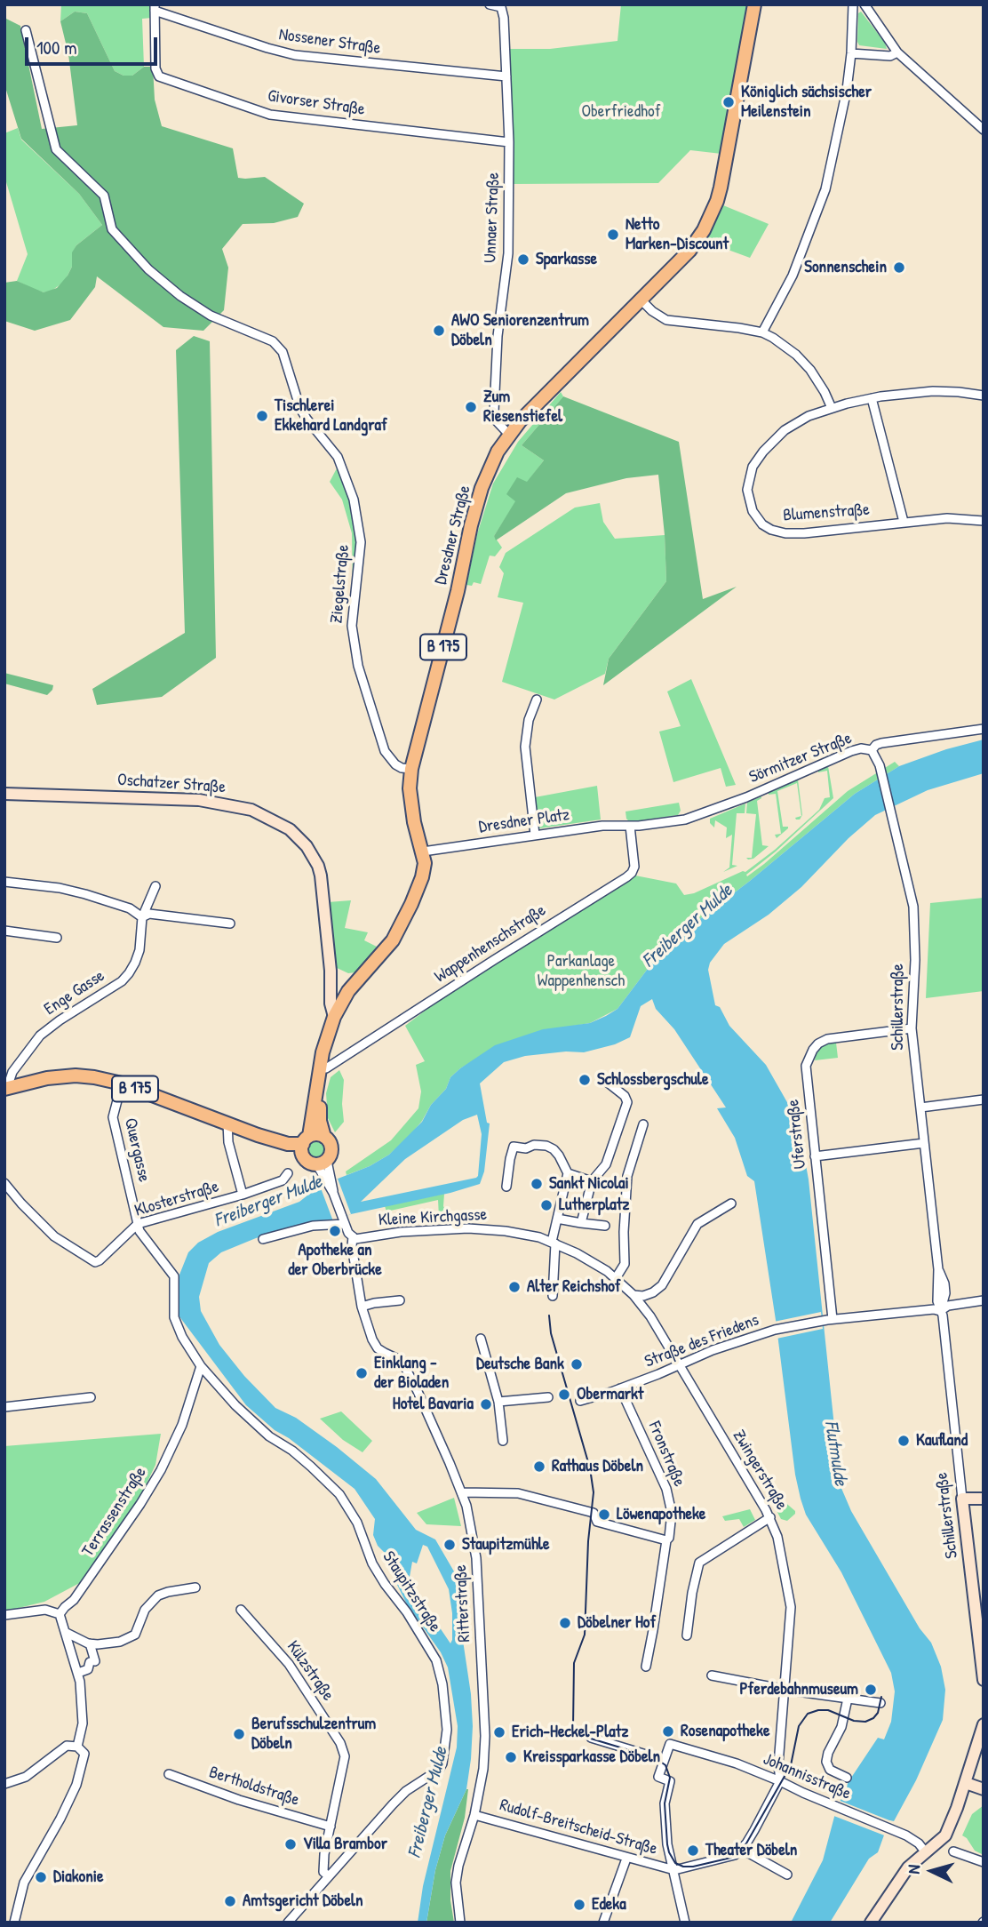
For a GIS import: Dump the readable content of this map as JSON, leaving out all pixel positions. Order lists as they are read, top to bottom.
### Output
{
  "streets": {
    "main road": [
      "Dresdner Straße",
      "B 175",
      "Oschatzer Straße",
      "Schillerstraße"
    ],
    "street": [
      "Nossener Straße",
      "Givorser Straße",
      "Unnaer Straße",
      "Blumenstraße",
      "Ziegelstraße",
      "Sörmitzer Straße",
      "Dresdner Platz",
      "Wappenhenschstraße",
      "Enge Gasse",
      "Uferstraße",
      "Quergasse",
      "Klosterstraße",
      "Kleine Kirchgasse",
      "Straße des Friedens",
      "Fronstraße",
      "Zwingerstraße",
      "Terrassenstraße",
      "Staupitzstraße",
      "Ritterstraße",
      "Külzstraße",
      "Johannisstraße",
      "Bertholdstraße",
      "Rudolf-Breitscheid-Straße"
    ]
  },
  "crossings": [
    ["Nossener Straße", "Givorser Straße"],
    ["Nossener Straße", "Unnaer Straße"],
    ["Givorser Straße", "Unnaer Straße"],
    ["Unnaer Straße", "Dresdner Straße"],
    ["Dresdner Straße", "Ziegelstraße"],
    ["Dresdner Straße", "B 175"],
    ["Dresdner Straße", "Oschatzer Straße"],
    ["Dresdner Straße", "Dresdner Platz"],
    ["B 175", "Oschatzer Straße"],
    ["B 175", "Wappenhenschstraße"],
    ["B 175", "Enge Gasse"],
    ["B 175", "Quergasse"],
    ["Sörmitzer Straße", "Dresdner Platz"],
    ["Sörmitzer Straße", "Wappenhenschstraße"],
    ["Sörmitzer Straße", "Schillerstraße"],
    ["Dresdner Platz", "Wappenhenschstraße"],
    ["Schillerstraße", "Uferstraße"],
    ["Schillerstraße", "Straße des Friedens"],
    ["Uferstraße", "Straße des Friedens"],
    ["Quergasse", "Klosterstraße"],
    ["Quergasse", "Staupitzstraße"],
    ["Klosterstraße", "Staupitzstraße"],
    ["Kleine Kirchgasse", "Zwingerstraße"],
    ["Kleine Kirchgasse", "Ritterstraße"],
    ["Straße des Friedens", "Fronstraße"],
    ["Straße des Friedens", "Zwingerstraße"],
    ["Zwingerstraße", "Johannisstraße"],
    ["Terrassenstraße", "Staupitzstraße"],
    ["Ritterstraße", "Rudolf-Breitscheid-Straße"],
    ["Külzstraße", "Bertholdstraße"]
  ],
  "water": ["Freiberger Mulde", "Flutmulde"],
  "parks": ["Oberfriedhof", "Parkanlage Wappenhensch"],
  "places": [
    "Königlich sächsischer Meilenstein",
    "Netto Marken-Discount",
    "Sparkasse",
    "Sonnenschein",
    "AWO Seniorenzentrum Döbeln",
    "Zum Riesenstiefel",
    "Tischlerei Ekkehard Landgraf",
    "Schlossbergschule",
    "Sankt Nicolai",
    "Lutherplatz",
    "Apotheke an der Oberbrücke",
    "Alter Reichshof",
    "Deutsche Bank",
    "Einklang - der Bioladen",
    "Obermarkt",
    "Hotel Bavaria",
    "Kaufland",
    "Rathaus Döbeln",
    "Löwenapotheke",
    "Staupitzmühle",
    "Döbelner Hof",
    "Pferdebahnmuseum",
    "Rosenapotheke",
    "Erich-Heckel-Platz",
    "Berufsschulzentrum Döbeln",
    "Kreissparkasse Döbeln",
    "Villa Brambor",
    "Theater Döbeln",
    "Diakonie",
    "Amtsgericht Döbeln",
    "Edeka"
  ],
  "scale_bar": "100 m",
  "north": "left"
}
